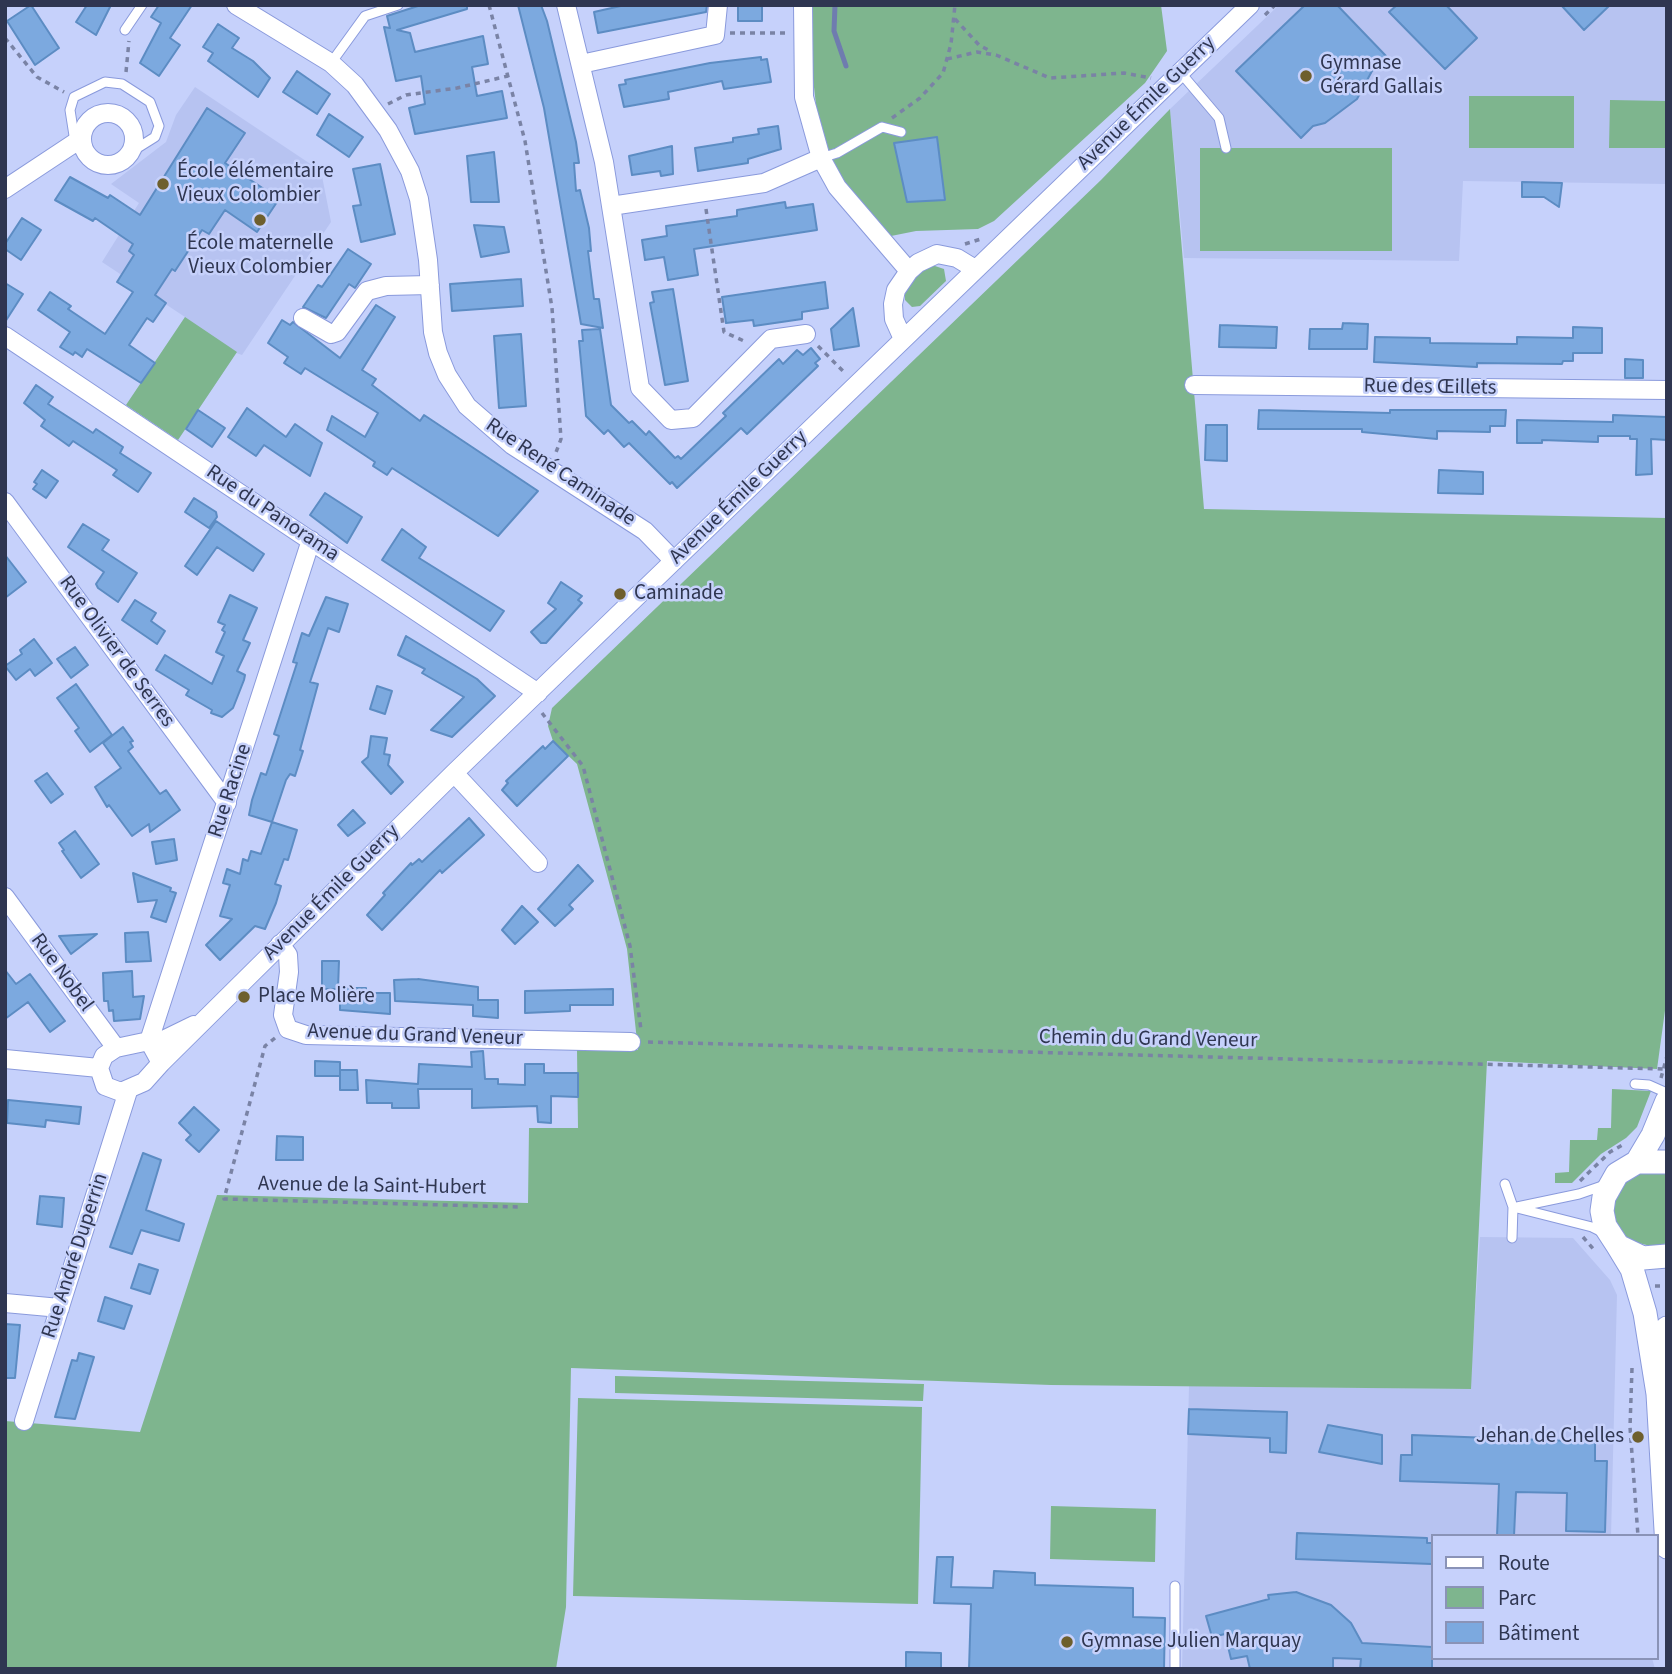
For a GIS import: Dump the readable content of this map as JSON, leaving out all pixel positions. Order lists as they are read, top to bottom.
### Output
{
  "streets": {
    "street": [
      "Avenue Émile Guerry",
      "Rue des Œillets",
      "Rue René Caminade",
      "Rue du Panorama",
      "Rue Olivier de Serres",
      "Rue Racine",
      "Rue Nobel",
      "Avenue du Grand Veneur",
      "Rue André Duperrin"
    ],
    "path": ["Chemin du Grand Veneur", "Avenue de la Saint-Hubert"]
  },
  "crossings": [
    ["Avenue Émile Guerry", "Rue René Caminade"],
    ["Avenue Émile Guerry", "Rue du Panorama"],
    ["Avenue Émile Guerry", "Avenue du Grand Veneur"],
    ["Rue du Panorama", "Rue Racine"],
    ["Rue Olivier de Serres", "Rue Racine"],
    ["Rue Racine", "Rue Nobel"],
    ["Rue Racine", "Rue André Duperrin"],
    ["Rue Nobel", "Rue André Duperrin"],
    ["Avenue du Grand Veneur", "Chemin du Grand Veneur"],
    ["Avenue du Grand Veneur", "Avenue de la Saint-Hubert"]
  ],
  "places": [
    "Gymnase Gérard Gallais",
    "École élémentaire Vieux Colombier",
    "École maternelle Vieux Colombier",
    "Caminade",
    "Place Molière",
    "Jehan de Chelles",
    "Gymnase Julien Marquay"
  ],
  "legend": ["Route", "Parc", "Bâtiment"]
}
